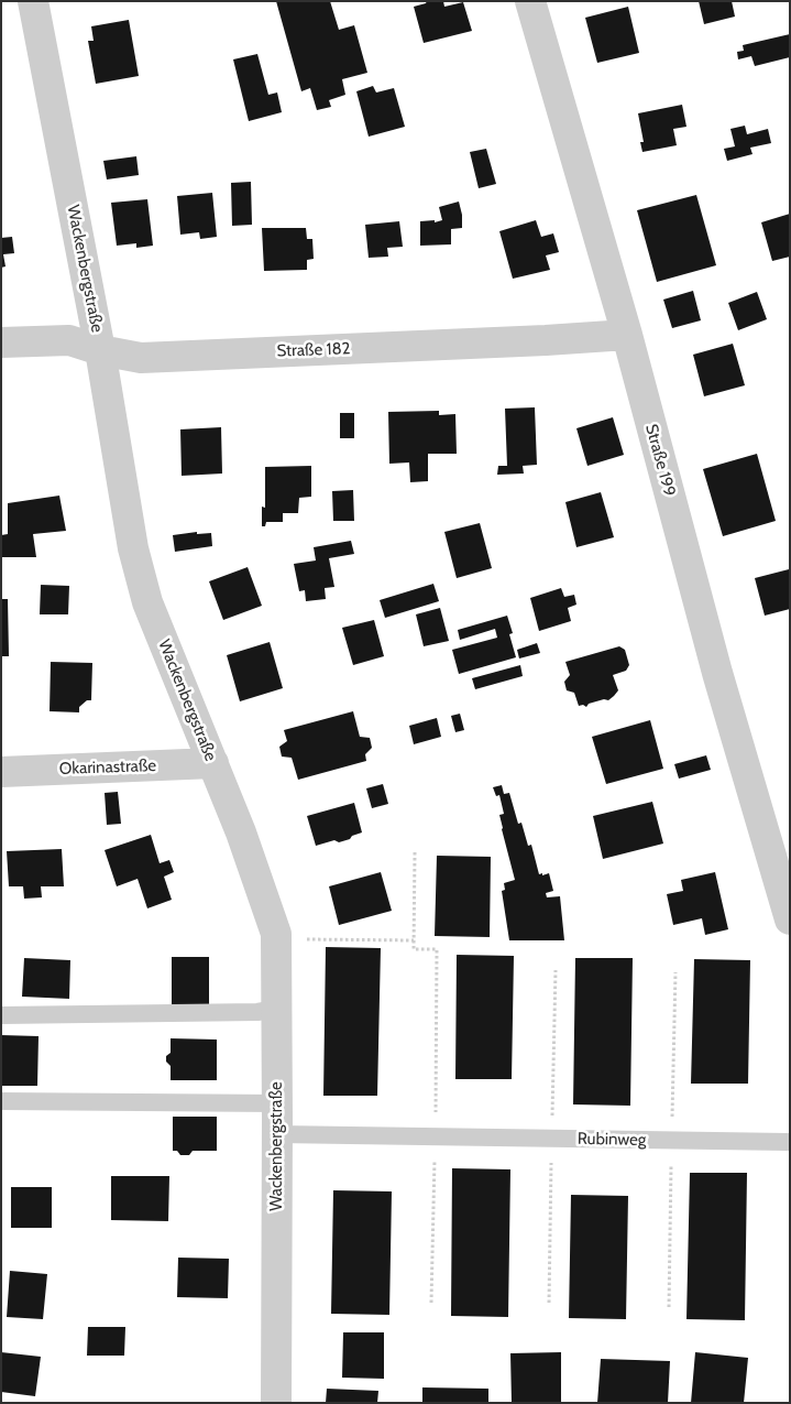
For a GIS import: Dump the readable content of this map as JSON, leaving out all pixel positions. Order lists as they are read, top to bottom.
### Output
{
  "streets": {
    "street": [
      "Wackenbergstraße",
      "Straße 182",
      "Straße 199",
      "Okarinastraße"
    ],
    "lane": ["Rubinweg"]
  },
  "crossings": [
    ["Wackenbergstraße", "Straße 182"],
    ["Wackenbergstraße", "Okarinastraße"],
    ["Wackenbergstraße", "Rubinweg"],
    ["Straße 182", "Straße 199"]
  ]
}
